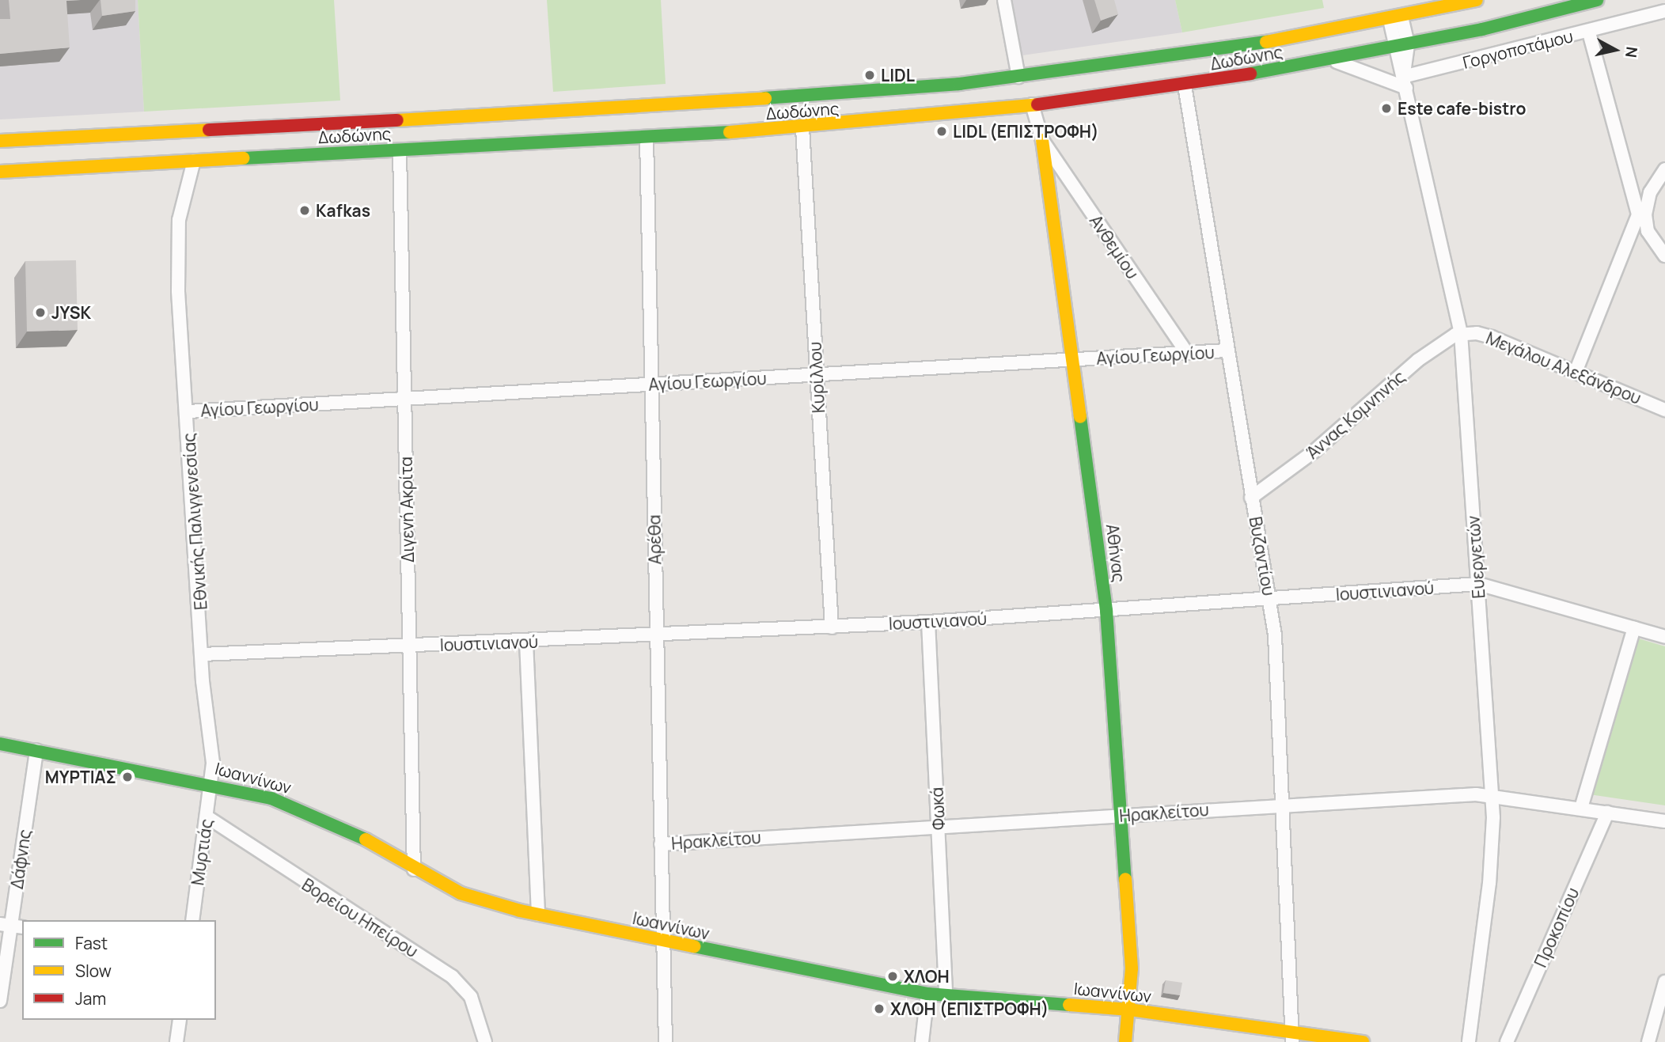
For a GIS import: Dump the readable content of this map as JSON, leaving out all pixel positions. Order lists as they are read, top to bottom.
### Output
{
  "streets": {
    "main road": ["Δωδώνης", "Αθήνας", "Ιωαννίνων"],
    "street": [
      "Γοργοποτάμου",
      "Ανθεμίου",
      "Αγίου Γεωργίου",
      "Μεγάλου Αλεξάνδρου",
      "Κυρίλλου",
      "Άννας Κομνηνής",
      "Διγενή Ακρίτα",
      "Εθνικής Παλιγγενεσίας",
      "Αρέθα",
      "Βυζαντίου",
      "Ευεργετών",
      "Ιουστινιανού",
      "Φωκά",
      "Ηρακλείτου",
      "Μυρτιάς",
      "Δάφνης",
      "Βορείου Ηπείρου",
      "Προκοπίου"
    ]
  },
  "crossings": [
    ["Γοργοποτάμου", "Ευεργετών"],
    ["Δωδώνης", "Κυρίλλου"],
    ["Δωδώνης", "Διγενή Ακρίτα"],
    ["Δωδώνης", "Εθνικής Παλιγγενεσίας"],
    ["Δωδώνης", "Αρέθα"],
    ["Δωδώνης", "Αθήνας"],
    ["Δωδώνης", "Βυζαντίου"],
    ["Δωδώνης", "Ευεργετών"],
    ["Ανθεμίου", "Αγίου Γεωργίου"],
    ["Ανθεμίου", "Αθήνας"],
    ["Αγίου Γεωργίου", "Κυρίλλου"],
    ["Αγίου Γεωργίου", "Διγενή Ακρίτα"],
    ["Αγίου Γεωργίου", "Εθνικής Παλιγγενεσίας"],
    ["Αγίου Γεωργίου", "Αρέθα"],
    ["Αγίου Γεωργίου", "Αθήνας"],
    ["Αγίου Γεωργίου", "Βυζαντίου"],
    ["Μεγάλου Αλεξάνδρου", "Άννας Κομνηνής"],
    ["Μεγάλου Αλεξάνδρου", "Ευεργετών"],
    ["Κυρίλλου", "Ιουστινιανού"],
    ["Άννας Κομνηνής", "Βυζαντίου"],
    ["Άννας Κομνηνής", "Ευεργετών"],
    ["Διγενή Ακρίτα", "Ιουστινιανού"],
    ["Διγενή Ακρίτα", "Ιωαννίνων"],
    ["Εθνικής Παλιγγενεσίας", "Ιουστινιανού"],
    ["Εθνικής Παλιγγενεσίας", "Ιωαννίνων"],
    ["Εθνικής Παλιγγενεσίας", "Μυρτιάς"],
    ["Αρέθα", "Ιουστινιανού"],
    ["Αρέθα", "Ιωαννίνων"],
    ["Αρέθα", "Ηρακλείτου"],
    ["Αθήνας", "Ιουστινιανού"],
    ["Αθήνας", "Ιωαννίνων"],
    ["Αθήνας", "Ηρακλείτου"],
    ["Βυζαντίου", "Ιουστινιανού"],
    ["Βυζαντίου", "Ιωαννίνων"],
    ["Βυζαντίου", "Ηρακλείτου"],
    ["Ευεργετών", "Ιουστινιανού"],
    ["Ευεργετών", "Ηρακλείτου"],
    ["Ιουστινιανού", "Φωκά"],
    ["Ιωαννίνων", "Φωκά"],
    ["Ιωαννίνων", "Μυρτιάς"],
    ["Ιωαννίνων", "Δάφνης"],
    ["Φωκά", "Ηρακλείτου"],
    ["Ηρακλείτου", "Προκοπίου"],
    ["Μυρτιάς", "Βορείου Ηπείρου"]
  ],
  "places": [
    "LIDL",
    "Este cafe-bistro",
    "LIDL (ΕΠΙΣΤΡΟΦΗ)",
    "Kafkas",
    "JYSK",
    "ΜΥΡΤΙΑΣ",
    "ΧΛΟΗ",
    "ΧΛΟΗ (ΕΠΙΣΤΡΟΦΗ)"
  ],
  "legend": ["Fast", "Slow", "Jam"],
  "north": "right"
}
